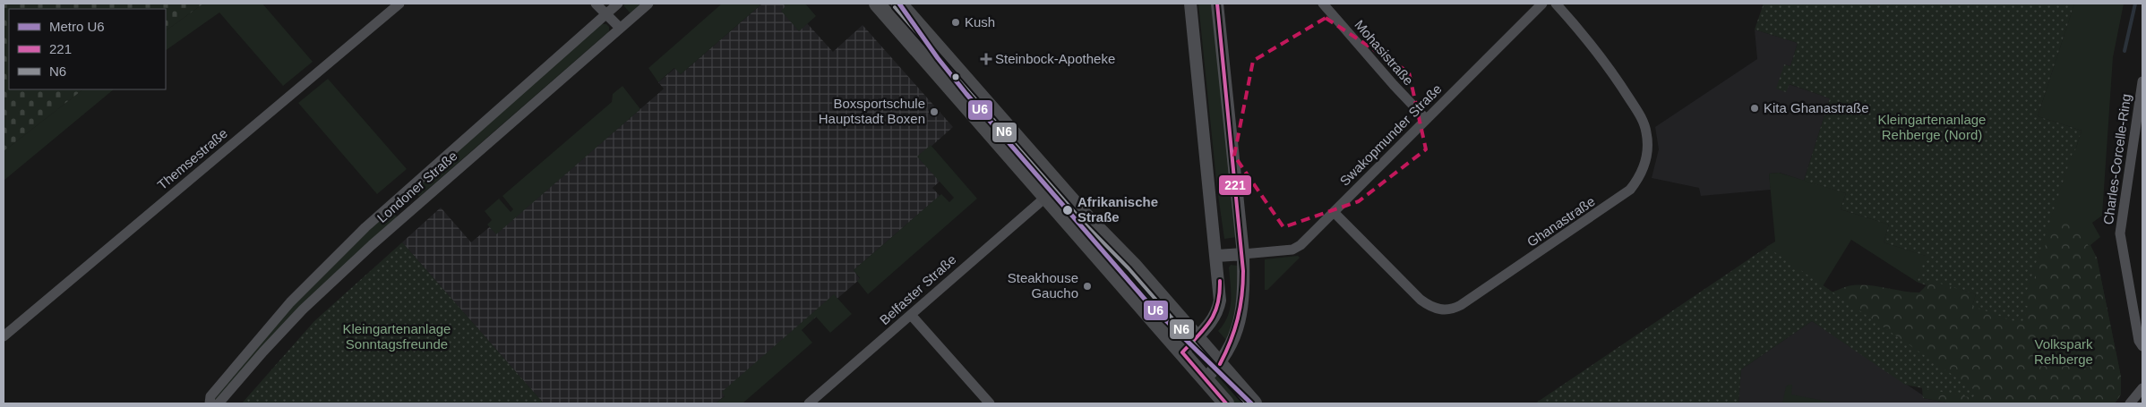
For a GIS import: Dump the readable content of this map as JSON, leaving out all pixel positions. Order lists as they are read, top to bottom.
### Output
{
  "streets": {
    "street": [
      "Mohasistraße",
      "Swakopmunder Straße",
      "Themsestraße",
      "Charles-Corcelle-Ring",
      "Londoner Straße",
      "Ghanastraße",
      "Belfaster Straße"
    ]
  },
  "crossings": [
    ["Mohasistraße", "Swakopmunder Straße"],
    ["Swakopmunder Straße", "Ghanastraße"]
  ],
  "parks": ["Kleingartenanlage Rehberge (Nord)", "Kleingartenanlage Sonntagsfreunde", "Volkspark Rehberge"],
  "places": {
    "other": [
      "Kush",
      "Kita Ghanastraße",
      "Boxsportschule Hauptstadt Boxen",
      "Afrikanische Straße",
      "Steakhouse Gaucho"
    ],
    "health": ["Steinbock-Apotheke"]
  },
  "lines": ["metro line U6", "transit line 221", "transit line N6"],
  "legend": ["Metro U6", "221", "N6"]
}
